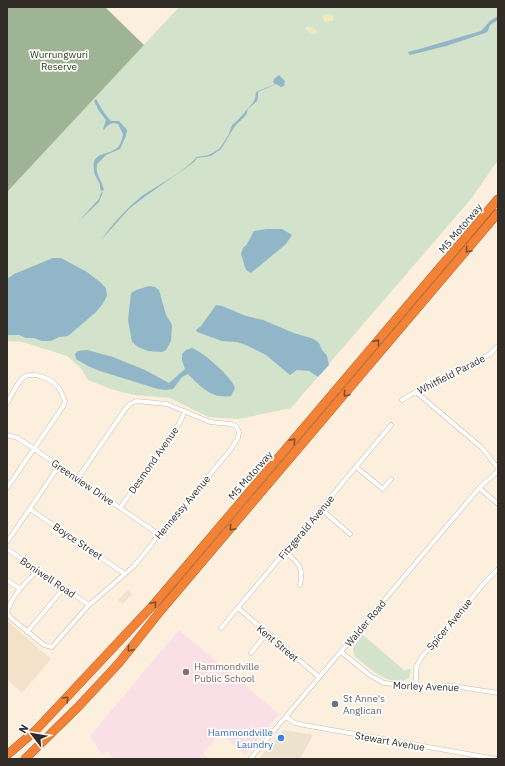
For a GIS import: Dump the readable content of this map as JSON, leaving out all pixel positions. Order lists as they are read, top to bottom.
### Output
{
  "streets": {
    "highway": ["M5 Motorway"],
    "street": [
      "Whitfield Parade",
      "Desmond Avenue",
      "Greenview Drive",
      "Hennessy Avenue",
      "Fitzgerald Avenue",
      "Boyce Street",
      "Boniwell Road",
      "Walder Road",
      "Spicer Avenue",
      "Kent Street",
      "Morley Avenue",
      "Stewart Avenue"
    ]
  },
  "crossings": [
    ["Desmond Avenue", "Greenview Drive"],
    ["Desmond Avenue", "Hennessy Avenue"],
    ["Greenview Drive", "Hennessy Avenue"],
    ["Hennessy Avenue", "Boyce Street"],
    ["Hennessy Avenue", "Boniwell Road"],
    ["Fitzgerald Avenue", "Kent Street"],
    ["Walder Road", "Kent Street"],
    ["Walder Road", "Morley Avenue"],
    ["Walder Road", "Stewart Avenue"],
    ["Spicer Avenue", "Morley Avenue"]
  ],
  "parks": ["Wurrungwuri Reserve"],
  "places": ["Hammondville Public School", "St Anne's Anglican", "Hammondville Laundry"],
  "north": "top left"
}
